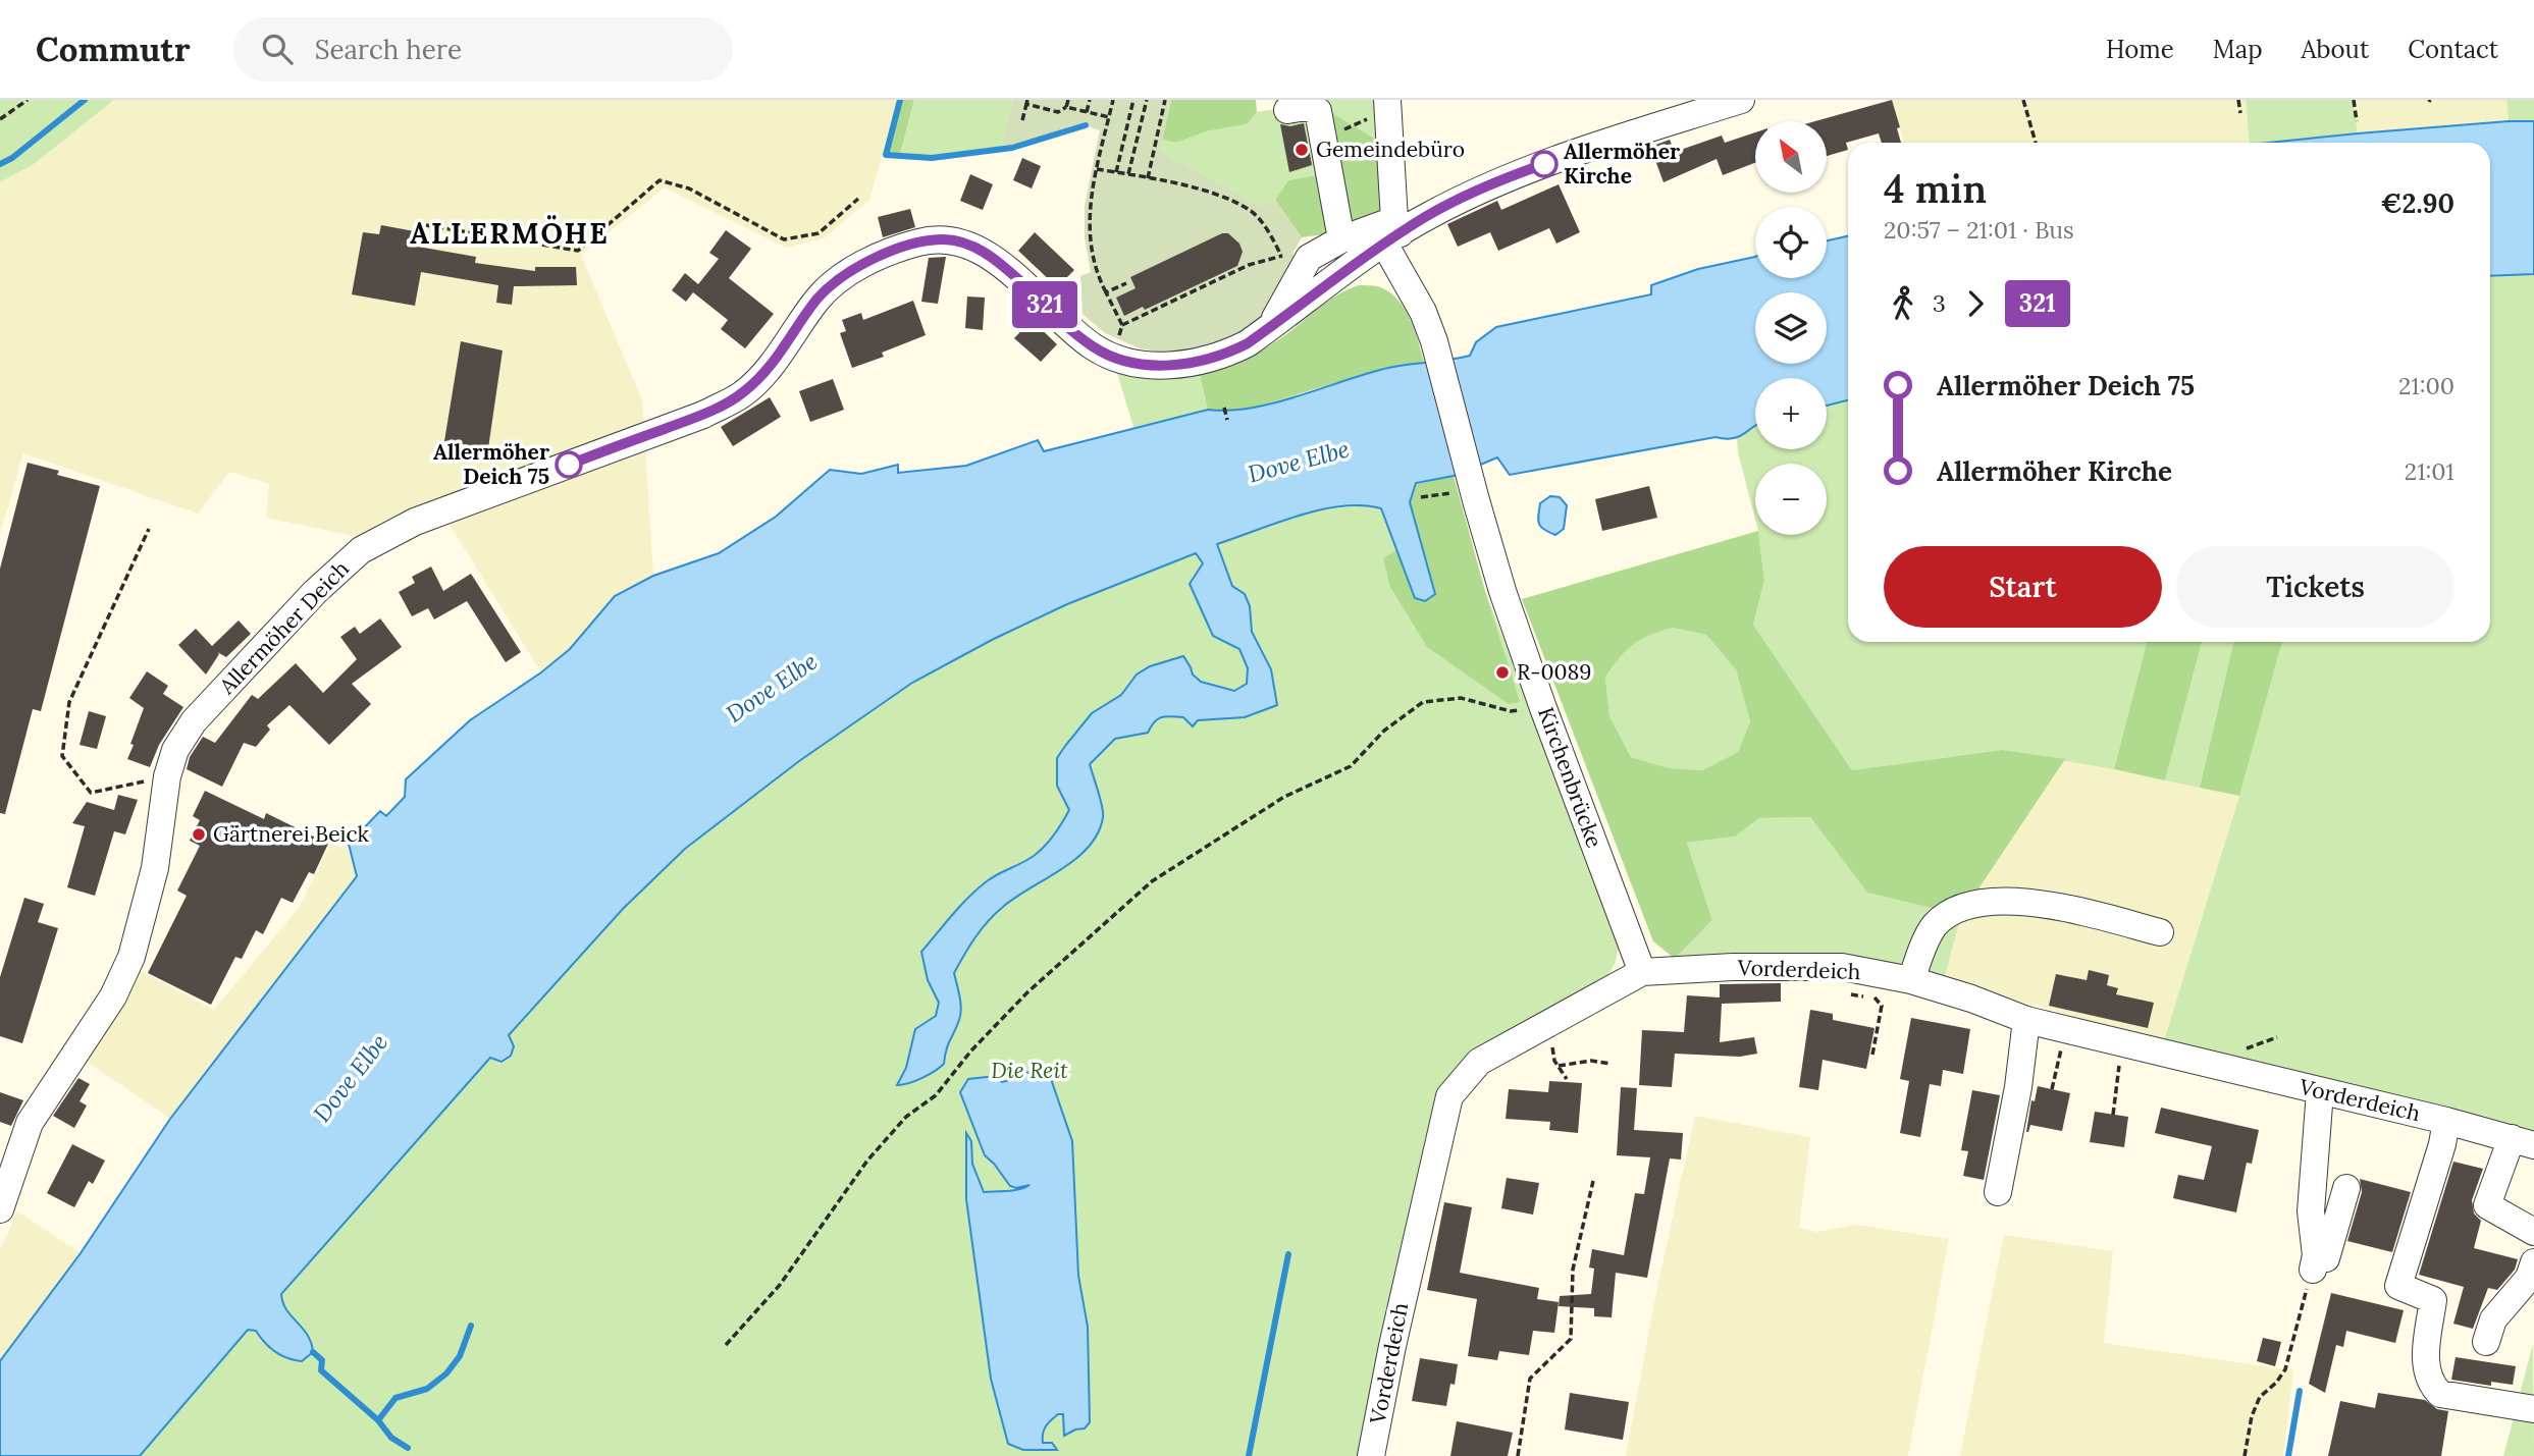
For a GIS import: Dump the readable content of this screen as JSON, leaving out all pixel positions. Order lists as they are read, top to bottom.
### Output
{
  "streets": {
    "street": ["Allermöher Deich", "Kirchenbrücke", "Vorderdeich"]
  },
  "crossings": [
    ["Allermöher Deich", "Kirchenbrücke"],
    ["Kirchenbrücke", "Vorderdeich"]
  ],
  "districts": ["ALLERMÖHE"],
  "water": ["Dove Elbe"],
  "parks": ["Die Reit"],
  "places": [
    "Gemeindebüro",
    "Allermöher Kirche",
    "Allermöher Deich 75",
    "R-0089",
    "Gärtnerei Beick"
  ],
  "lines": ["bus line 321"],
  "north": "top left",
  "page": {
    "header": "Commutr",
    "search": "Search here",
    "nav": [
      "Home",
      "Map",
      "About",
      "Contact"
    ],
    "on_map": "321",
    "map_buttons": ["+", "−"],
    "heading": ["4 min", "20:57 – 21:01 · Bus", "€2.90"],
    "legs": ["3", "321"],
    "list": [
      {
        "name": "Allermöher Deich 75",
        "value": "21:00"
      },
      {
        "name": "Allermöher Kirche",
        "value": "21:01"
      }
    ],
    "buttons": ["Start", "Tickets"]
  }
}
